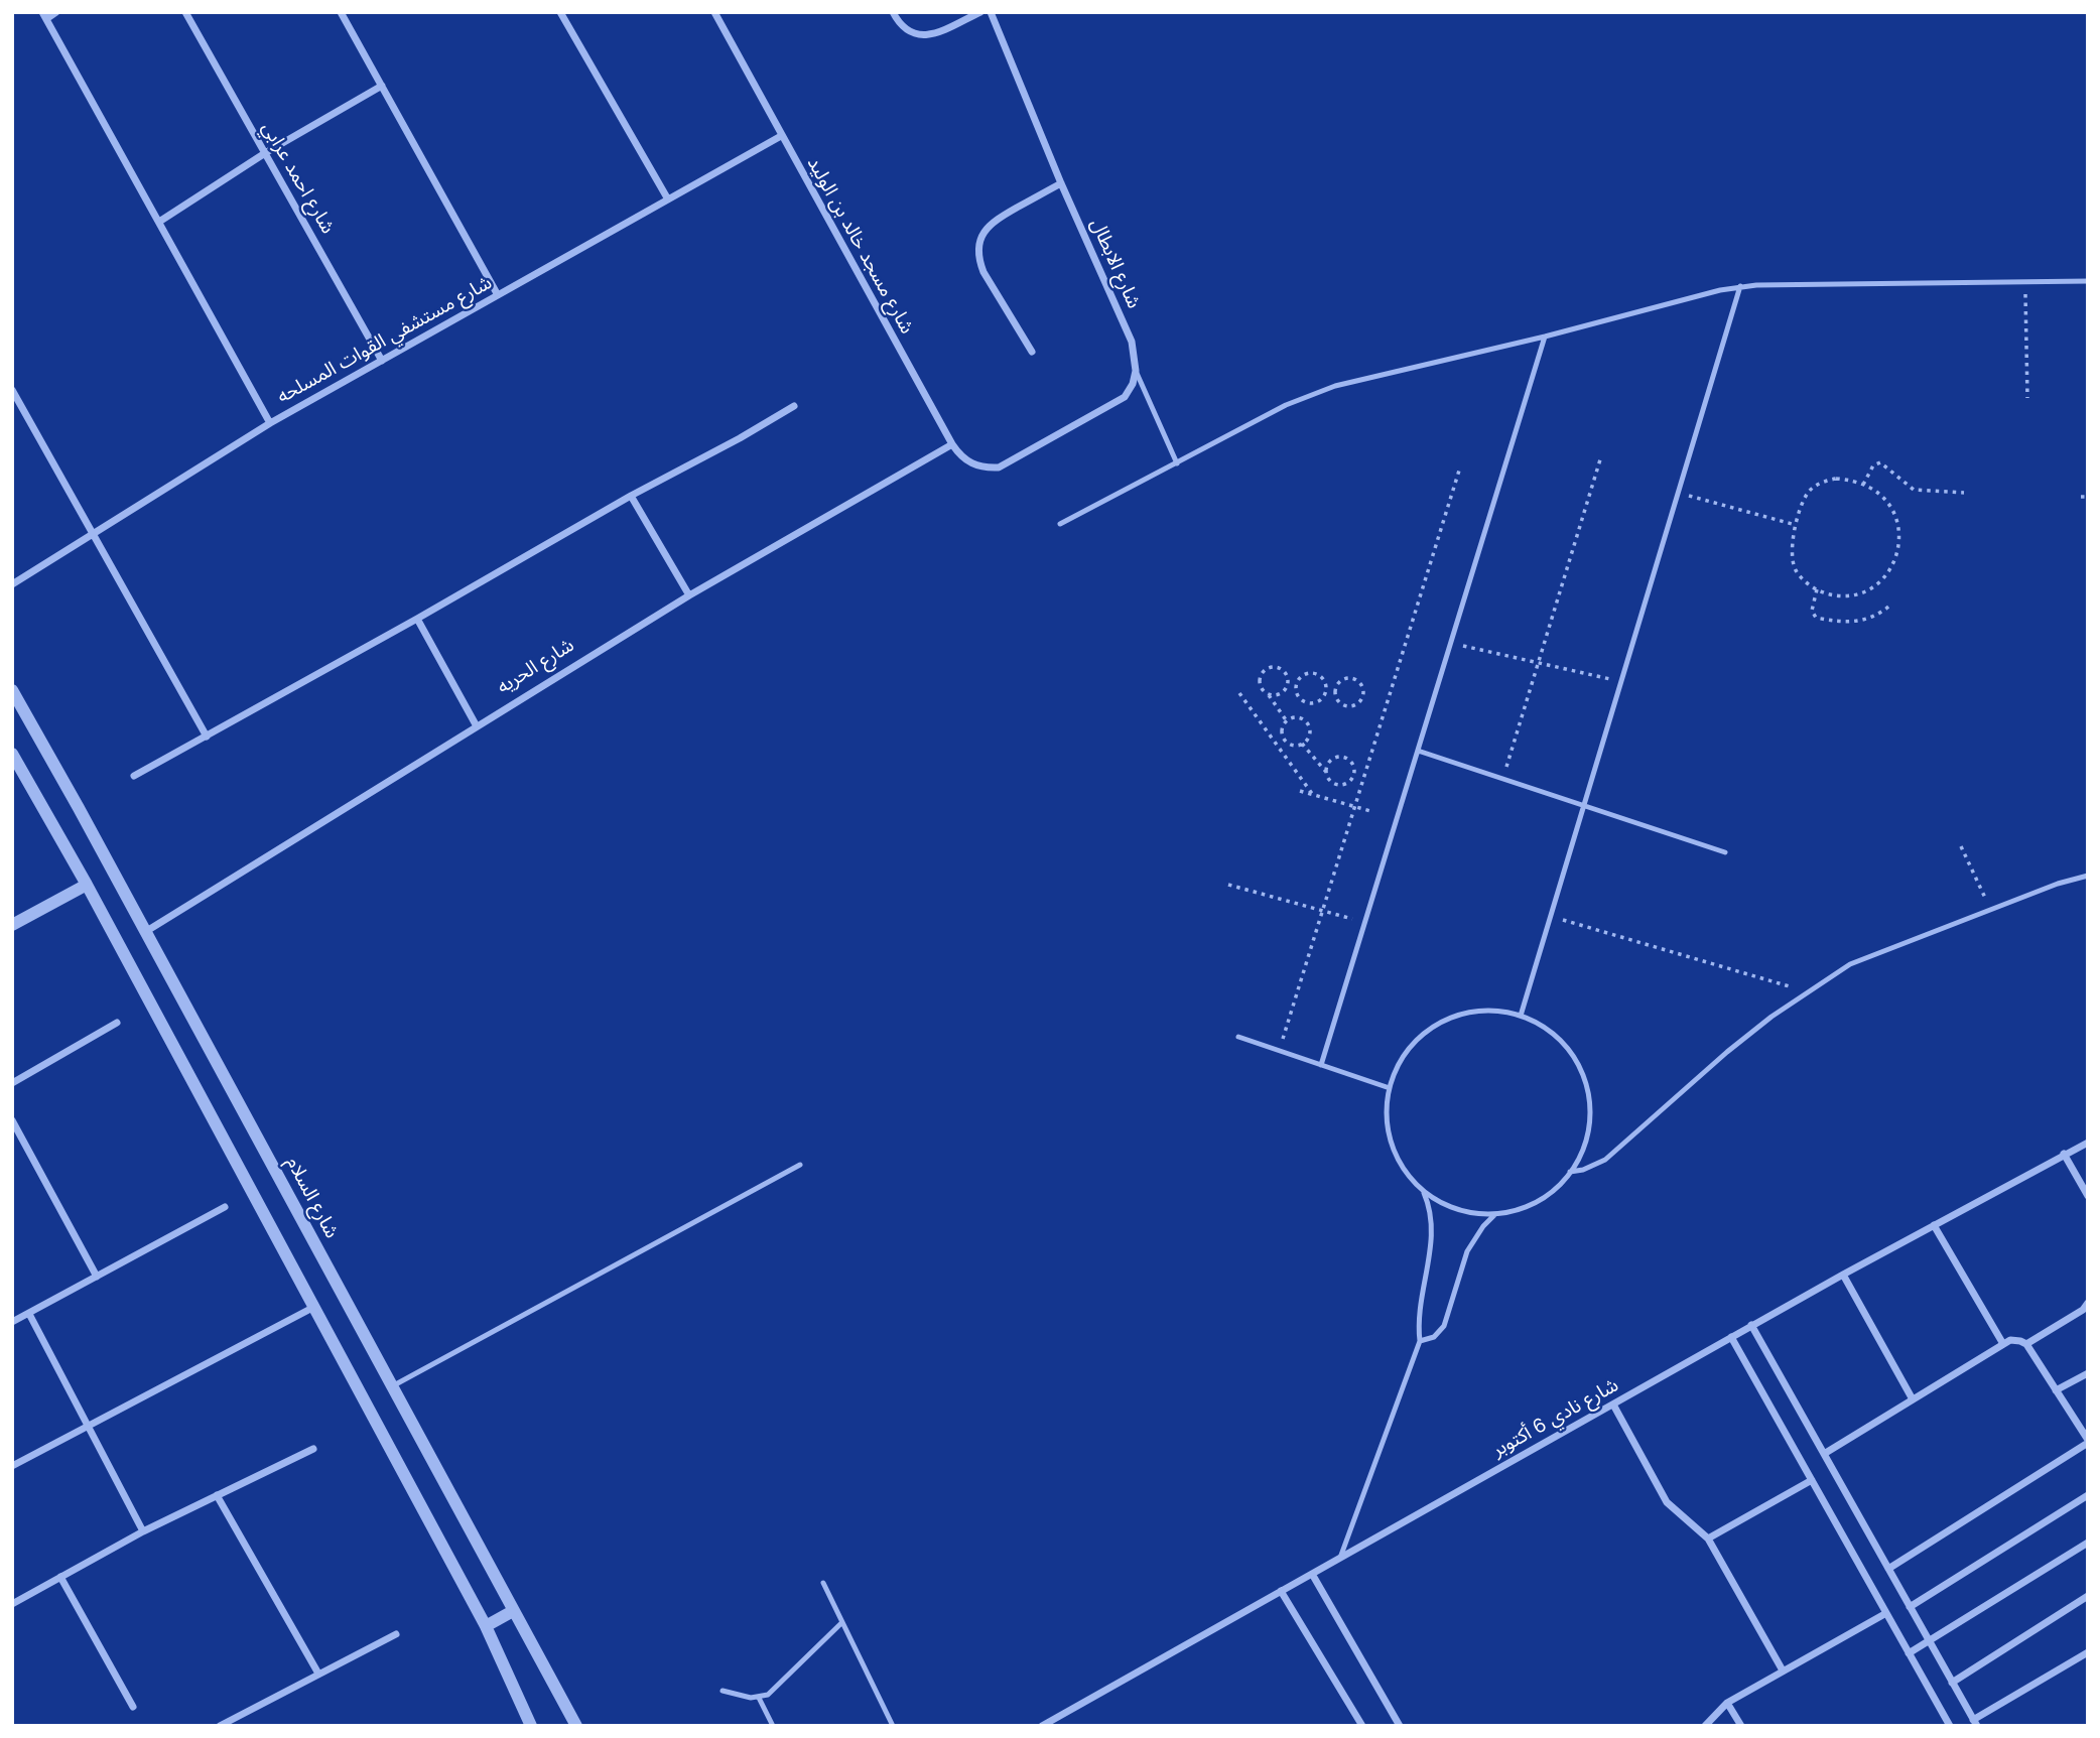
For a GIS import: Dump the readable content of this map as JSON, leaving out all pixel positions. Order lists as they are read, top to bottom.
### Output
{
  "streets": {
    "street": [
      "شارع احمد عرابي",
      "شارع مسجد خالد بن الوليد",
      "شارع الابطال",
      "شارع مستشفي القوات المسلحه",
      "شارع الحريه",
      "شارع السلام",
      "شارع نادي 6 أكتوبر"
    ]
  },
  "crossings": [
    ["شارع احمد عرابي", "شارع مستشفي القوات المسلحه"],
    ["شارع مسجد خالد بن الوليد", "شارع الابطال"],
    ["شارع مسجد خالد بن الوليد", "شارع مستشفي القوات المسلحه"],
    ["شارع مسجد خالد بن الوليد", "شارع الحريه"],
    ["شارع الحريه", "شارع السلام"]
  ]
}
